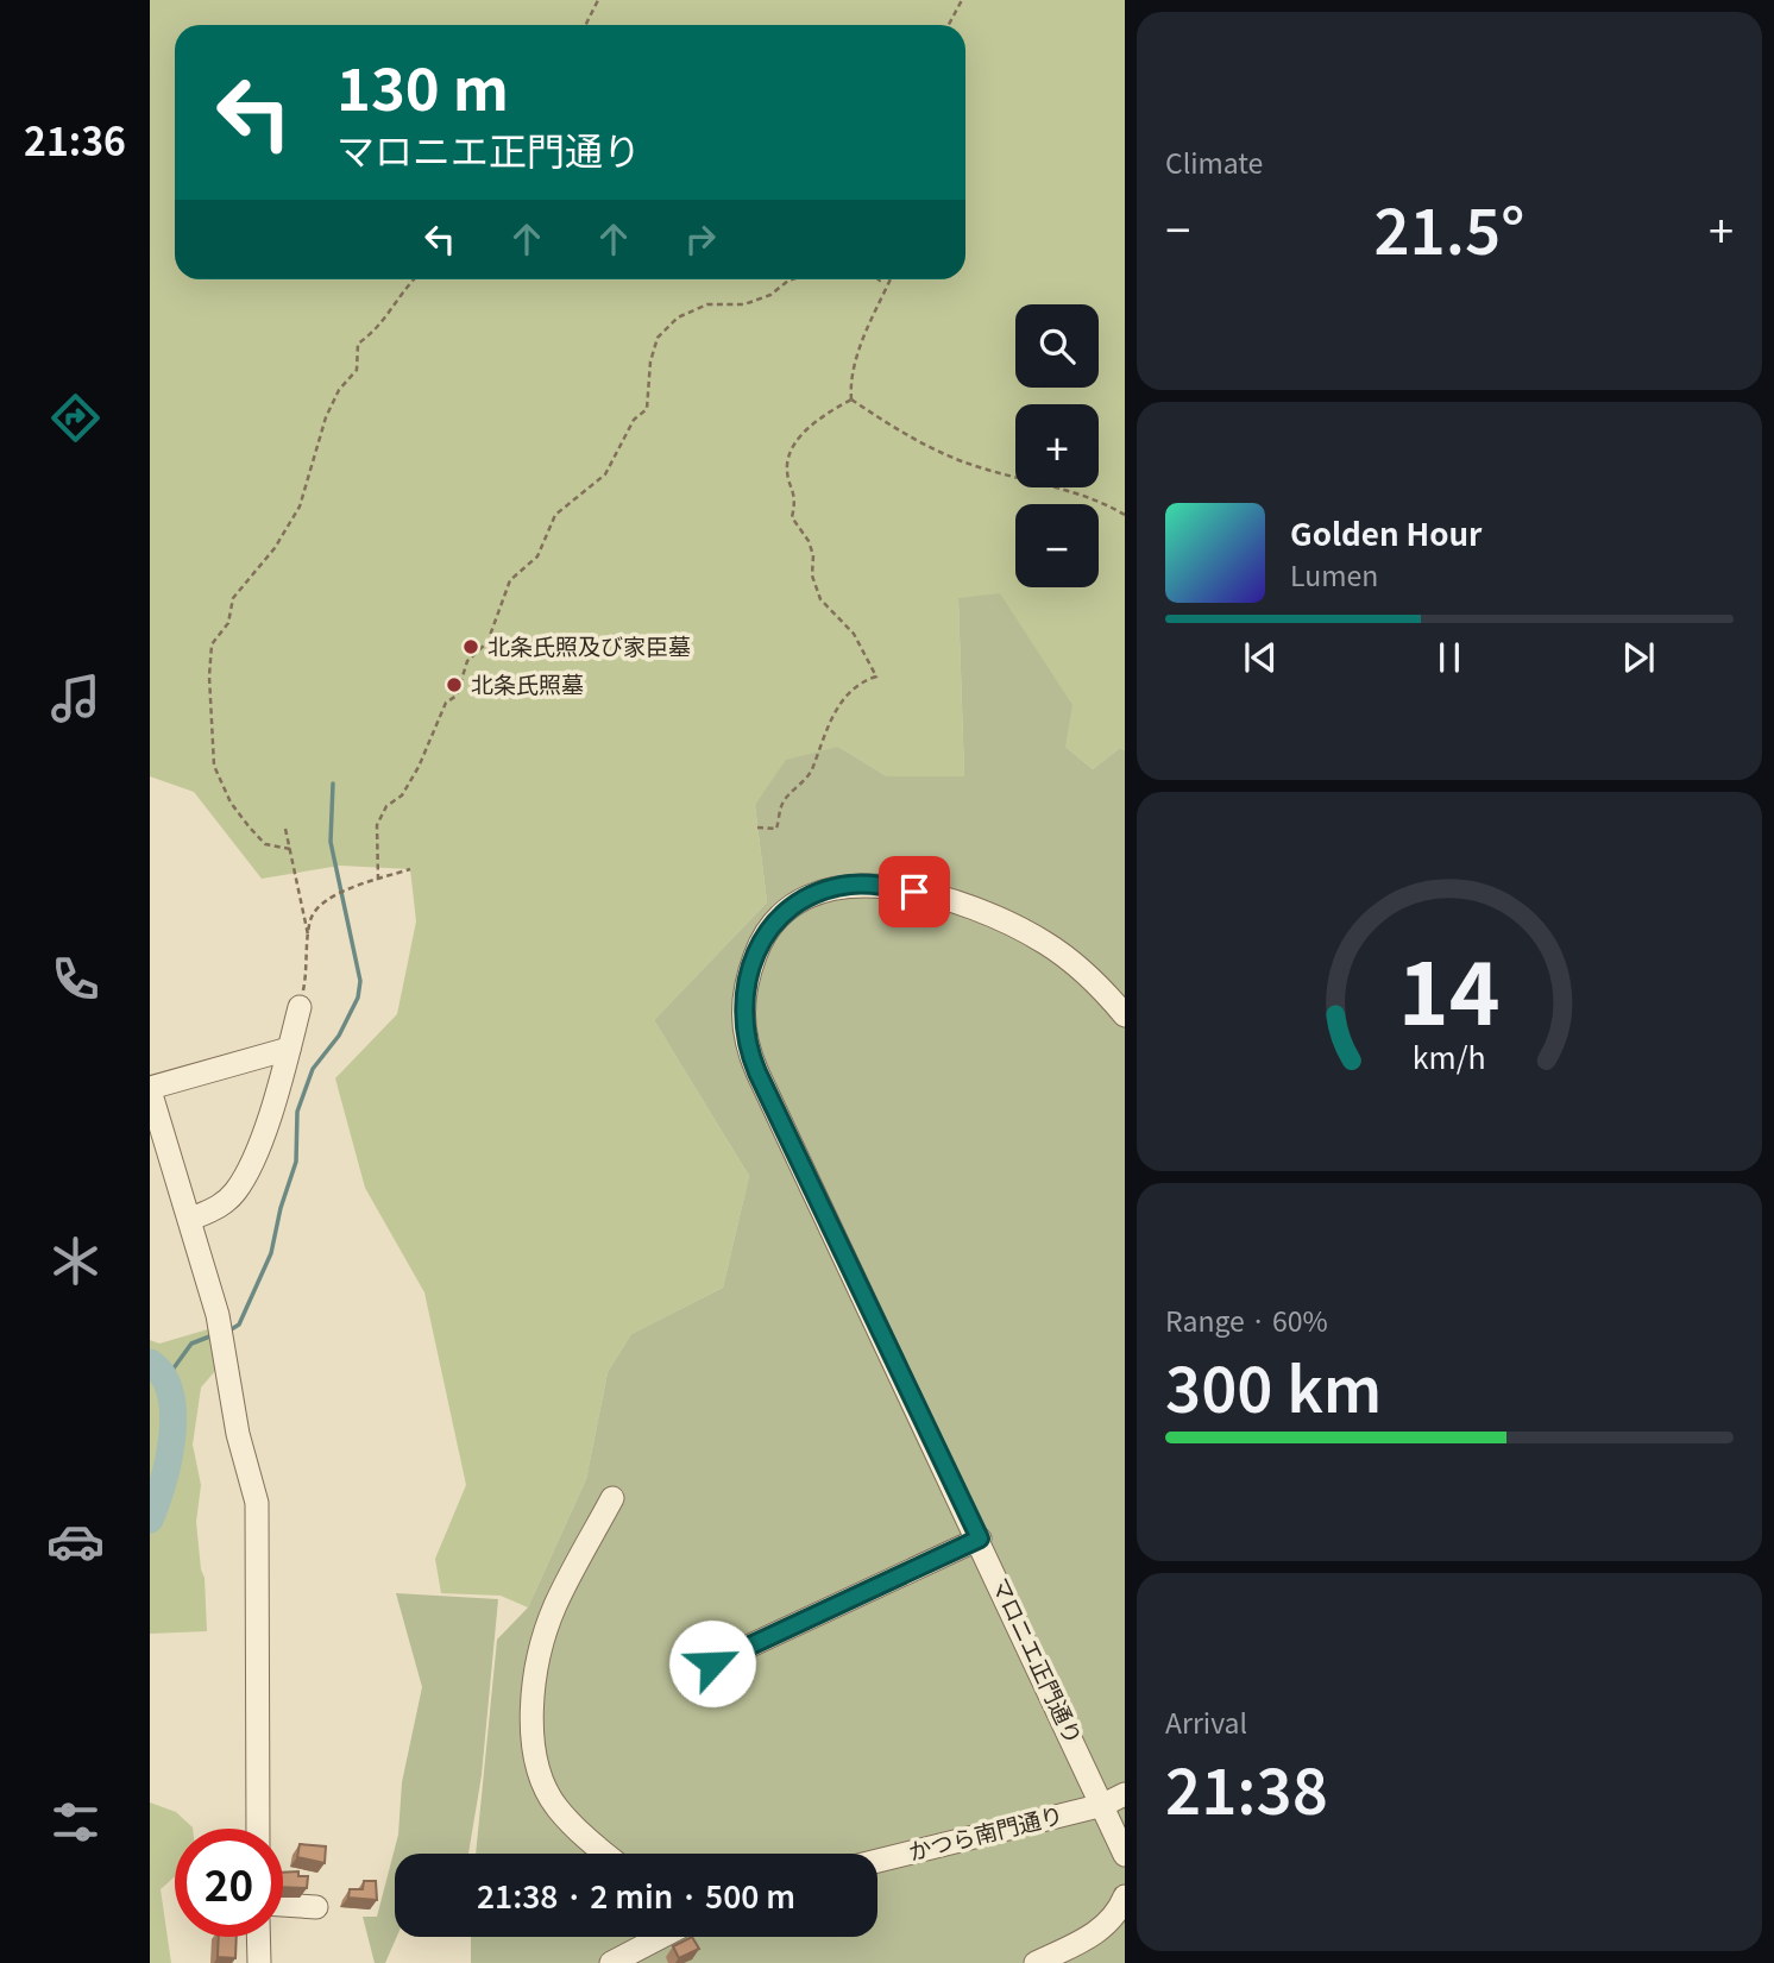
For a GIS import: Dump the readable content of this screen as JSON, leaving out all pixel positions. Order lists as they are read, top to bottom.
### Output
{
  "streets": {
    "street": ["マロニエ正門通り", "かつら南門通り"]
  },
  "crossings": [
    ["マロニエ正門通り", "かつら南門通り"]
  ],
  "places": ["北条氏照及び家臣墓", "北条氏照墓"],
  "page": {
    "tabs": "21:36",
    "tile": [
      "Climate",
      ["Range · 60%", "300 km"],
      ["Arrival", "21:38"]
    ],
    "turn": ["130 m", "マロニエ正門通り"],
    "heat": ["−", "21.5°", "+"],
    "map_buttons": ["+", "−"],
    "song": ["Golden Hour", "Lumen"],
    "limit": "20",
    "trip": "21:38 · 2 min · 500 m",
    "gauge": ["14", "km/h"]
  }
}
